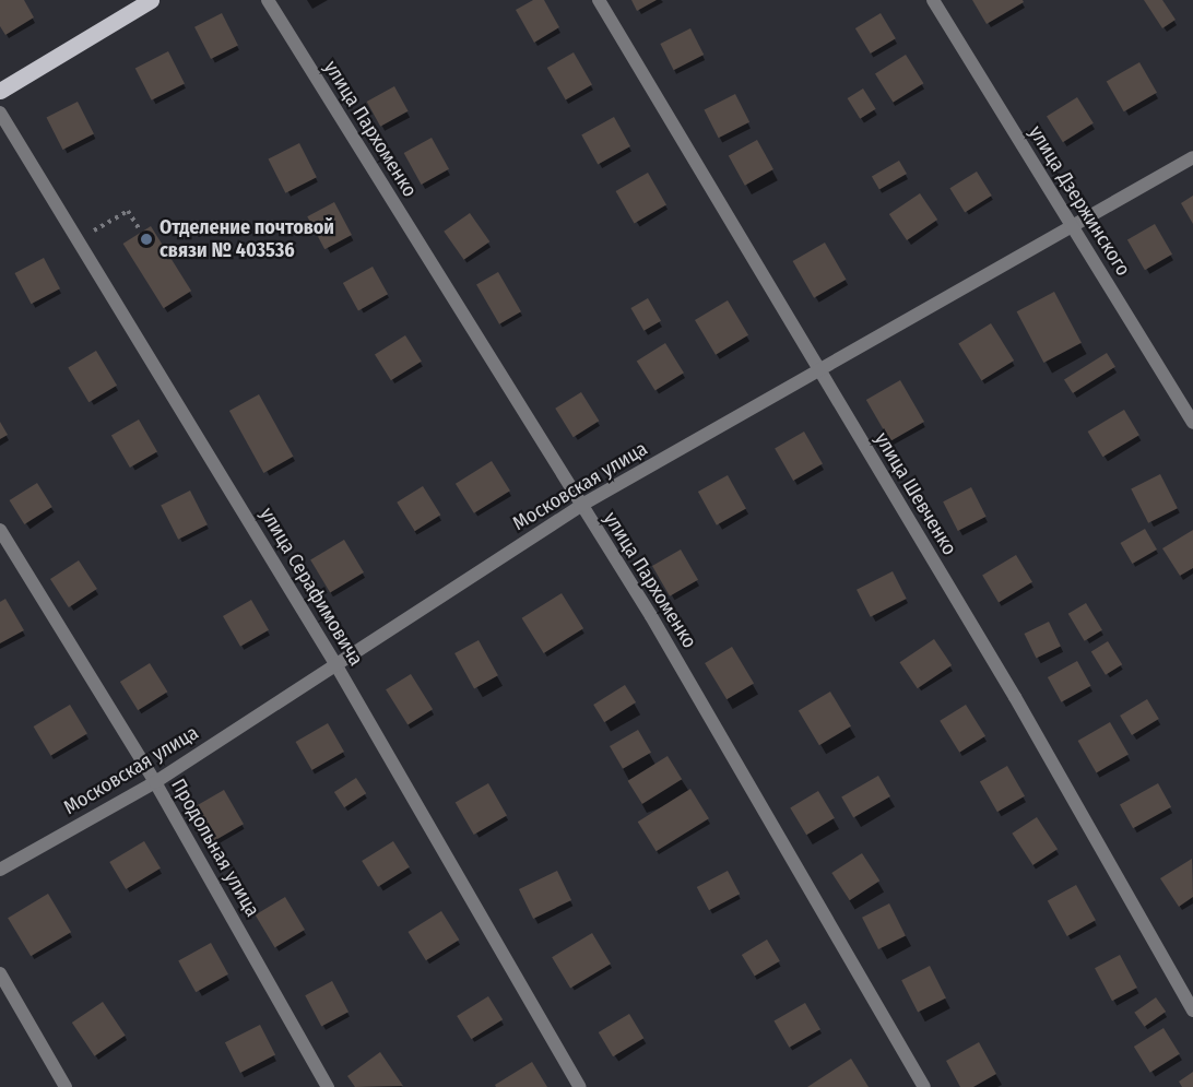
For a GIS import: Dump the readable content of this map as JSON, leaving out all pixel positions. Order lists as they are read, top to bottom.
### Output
{
  "streets": {
    "street": [
      "улица Пархоменко",
      "улица Дзержинского",
      "Московская улица",
      "улица Шевченко",
      "улица Серафимовича",
      "Продольная улица"
    ]
  },
  "crossings": [
    ["улица Пархоменко", "Московская улица"],
    ["улица Дзержинского", "Московская улица"],
    ["Московская улица", "улица Шевченко"],
    ["Московская улица", "улица Серафимовича"],
    ["Московская улица", "Продольная улица"]
  ],
  "places": ["Отделение почтовой связи № 403536"]
}
